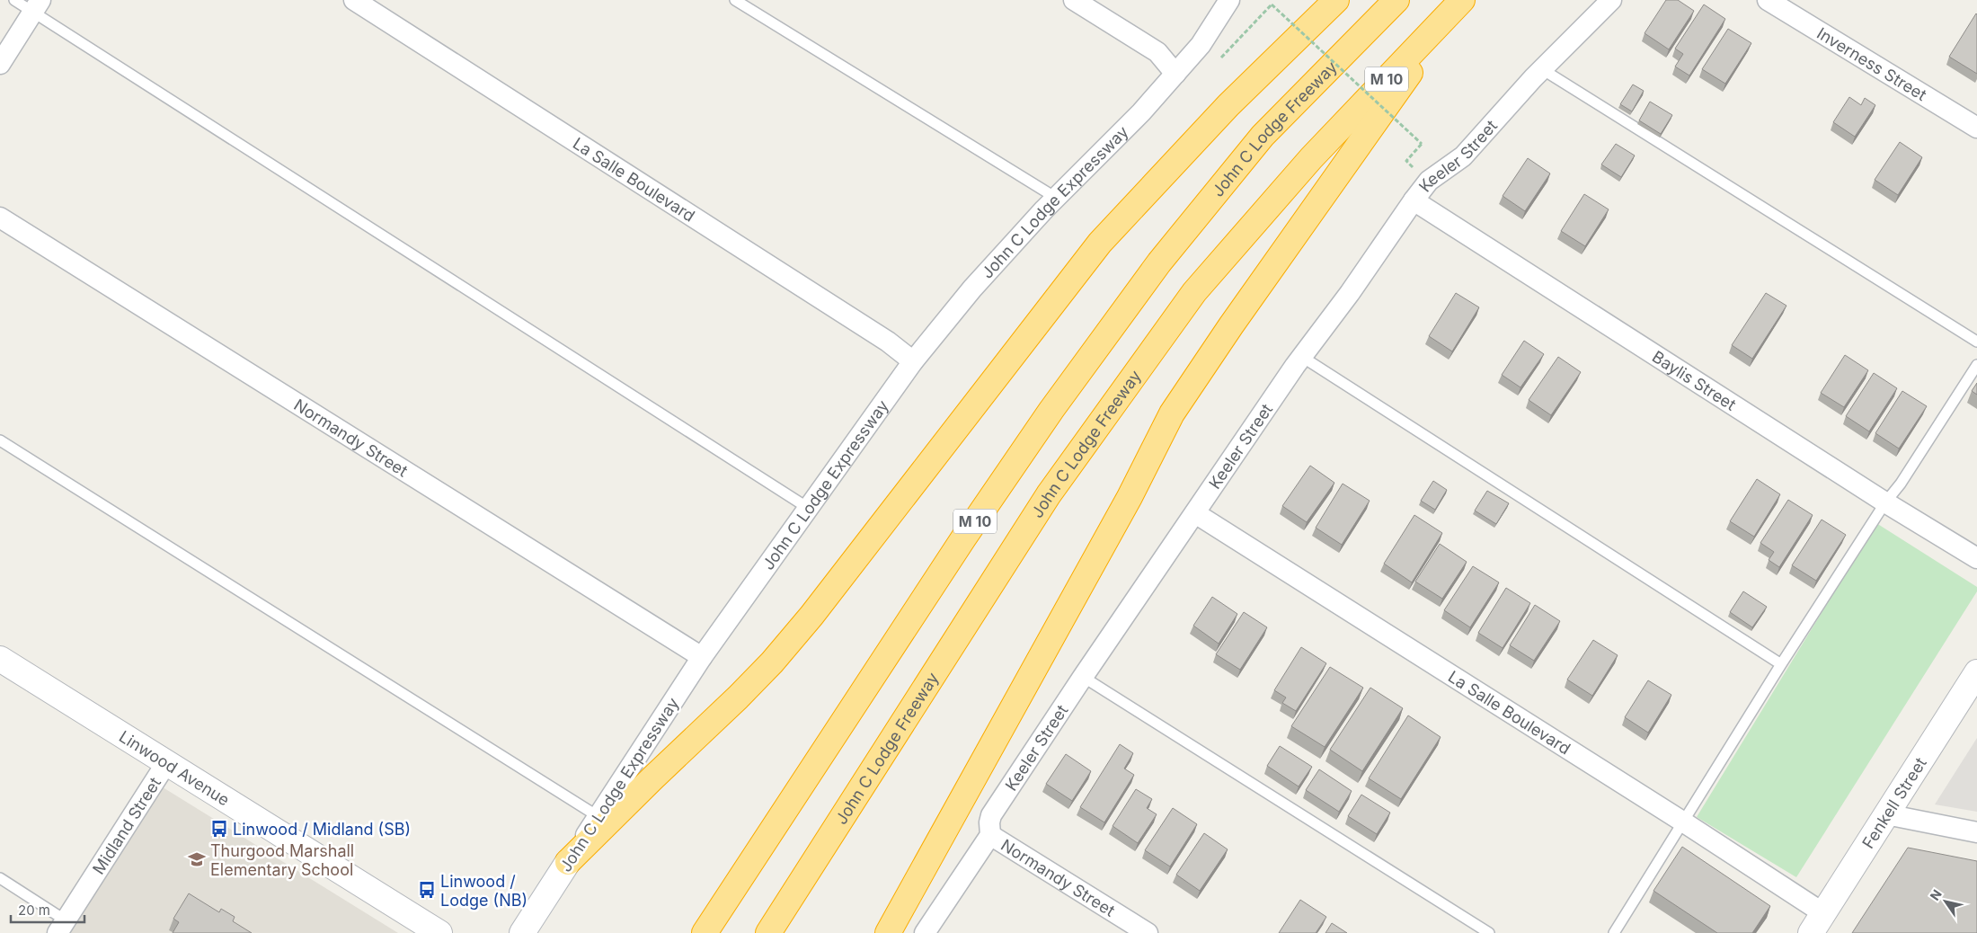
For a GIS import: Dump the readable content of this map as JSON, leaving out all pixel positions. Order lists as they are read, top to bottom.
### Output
{
  "streets": {
    "highway": ["M 10", "John C Lodge Freeway"],
    "street": [
      "Inverness Street",
      "Keeler Street",
      "La Salle Boulevard",
      "John C Lodge Expressway",
      "Baylis Street",
      "Normandy Street",
      "Linwood Avenue",
      "Fenkell Street",
      "Midland Street"
    ]
  },
  "crossings": [
    ["Keeler Street", "La Salle Boulevard"],
    ["Keeler Street", "Baylis Street"],
    ["Keeler Street", "Normandy Street"],
    ["La Salle Boulevard", "John C Lodge Expressway"],
    ["La Salle Boulevard", "Fenkell Street"],
    ["John C Lodge Expressway", "Normandy Street"],
    ["Linwood Avenue", "Midland Street"]
  ],
  "places": {
    "bus stop": ["Linwood / Midland (SB)", "Linwood / Lodge (NB)"],
    "school or university": ["Thurgood Marshall Elementary School"]
  },
  "scale_bar": "20 m",
  "north": "top left"
}
